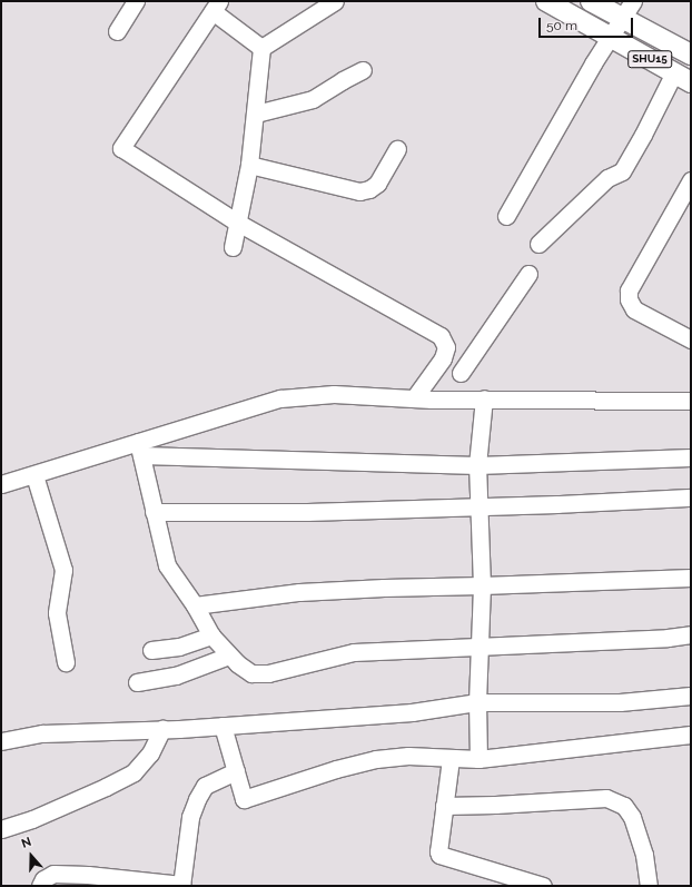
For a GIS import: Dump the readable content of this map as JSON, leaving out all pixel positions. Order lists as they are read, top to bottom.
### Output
{
  "streets": {
    "main road": ["SHU15"]
  },
  "scale_bar": "50 m",
  "north": "top"
}
